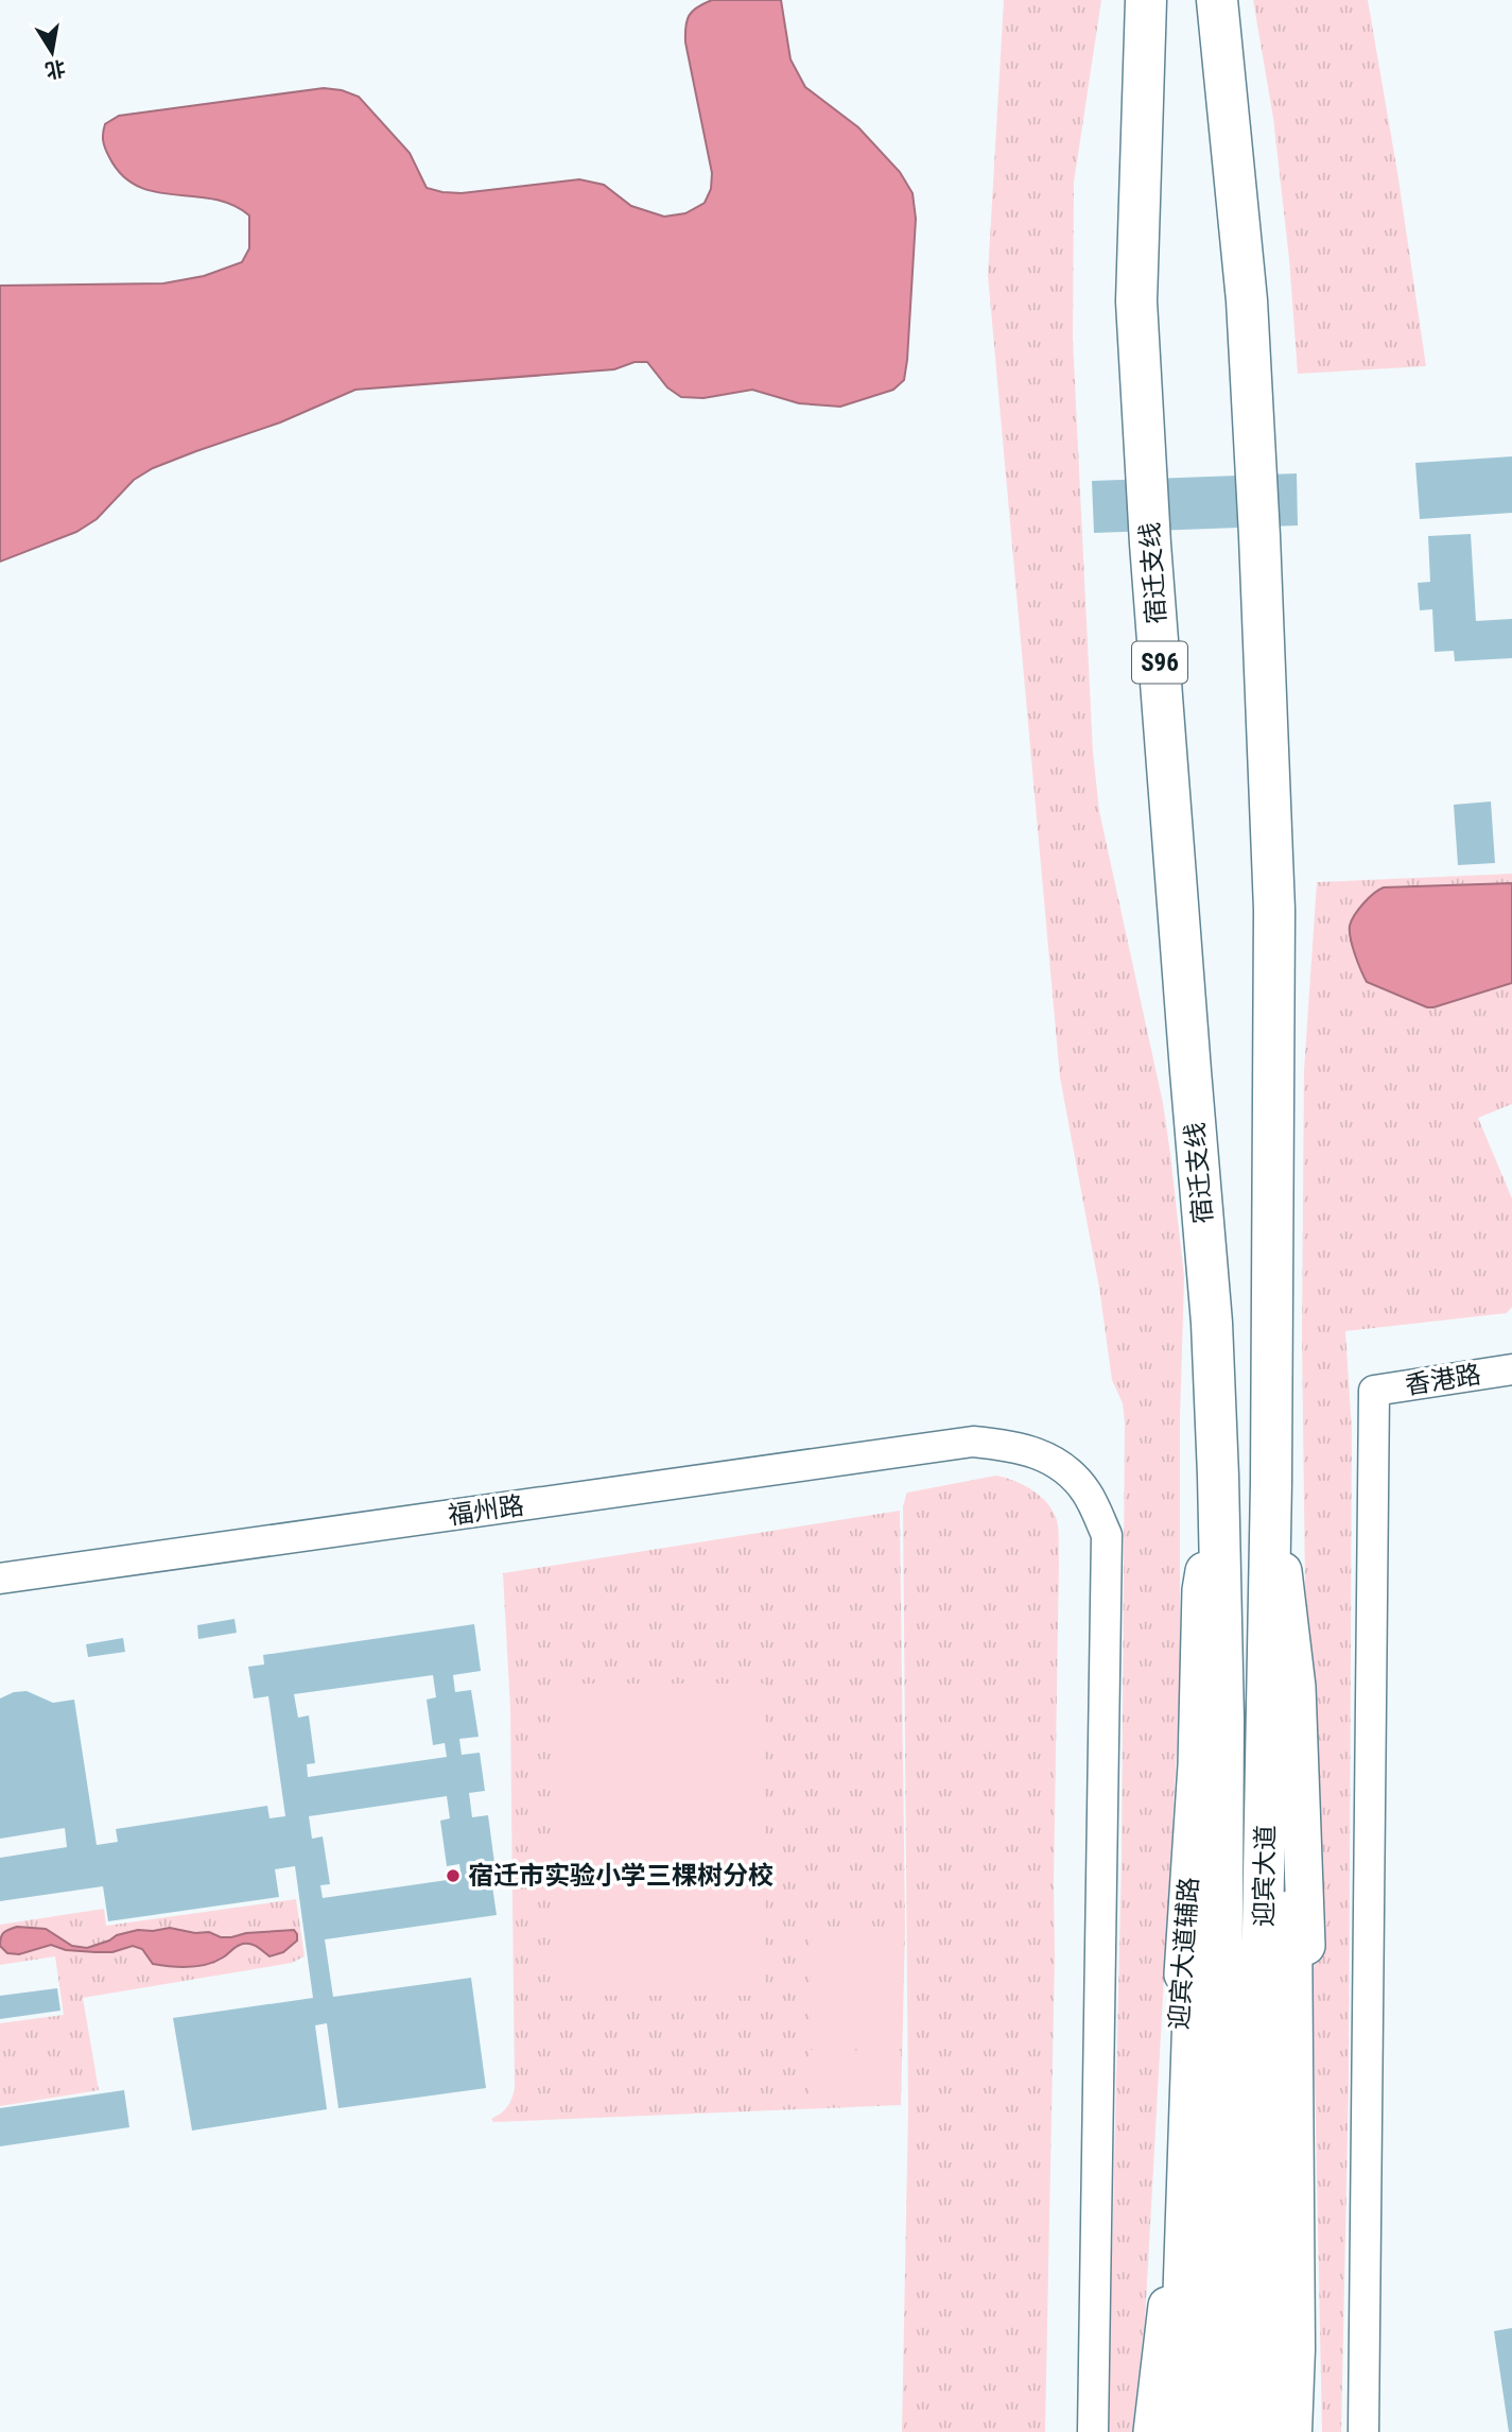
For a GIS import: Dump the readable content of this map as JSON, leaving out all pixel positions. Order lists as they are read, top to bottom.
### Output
{
  "streets": {
    "highway": ["宿迁支线", "S96", "迎宾大道"],
    "main road": ["迎宾大道辅路"],
    "street": ["香港路", "福州路"]
  },
  "crossings": [
    ["宿迁支线", "迎宾大道"],
    ["迎宾大道", "迎宾大道辅路"]
  ],
  "places": ["宿迁市实验小学三棵树分校"],
  "north": "bottom"
}
